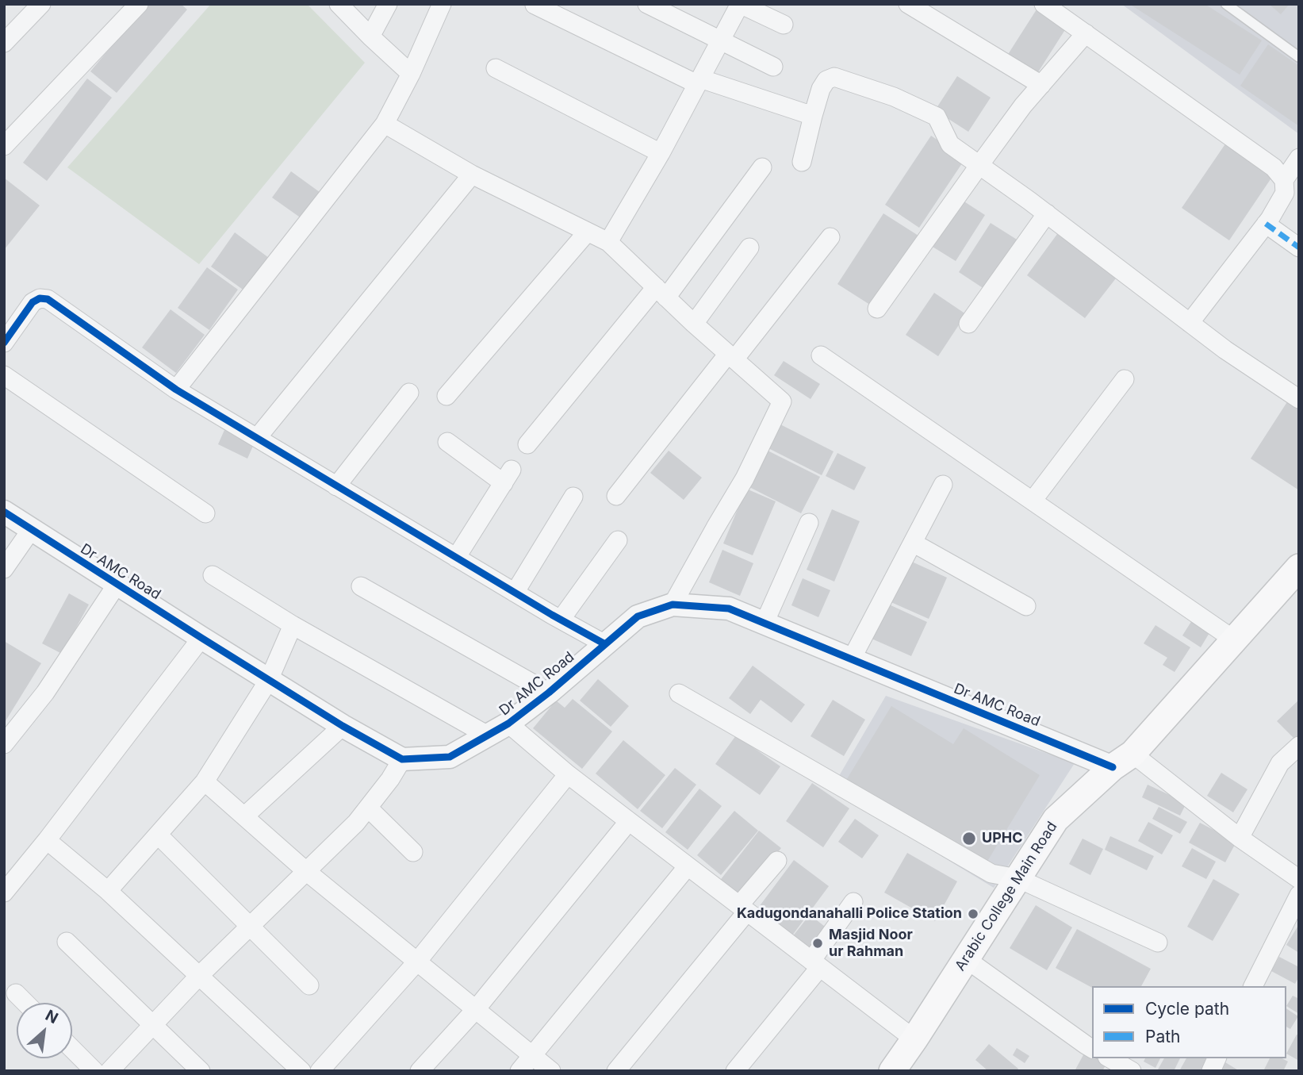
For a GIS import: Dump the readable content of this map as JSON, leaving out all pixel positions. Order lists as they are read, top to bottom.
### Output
{
  "streets": {
    "main road": ["Arabic College Main Road"],
    "street": ["Dr AMC Road"]
  },
  "crossings": [
    ["Dr AMC Road", "Arabic College Main Road"]
  ],
  "places": ["UPHC", "Kadugondanahalli Police Station", "Masjid Noor ur Rahman"],
  "legend": ["Cycle path", "Path"],
  "north": "top right"
}
